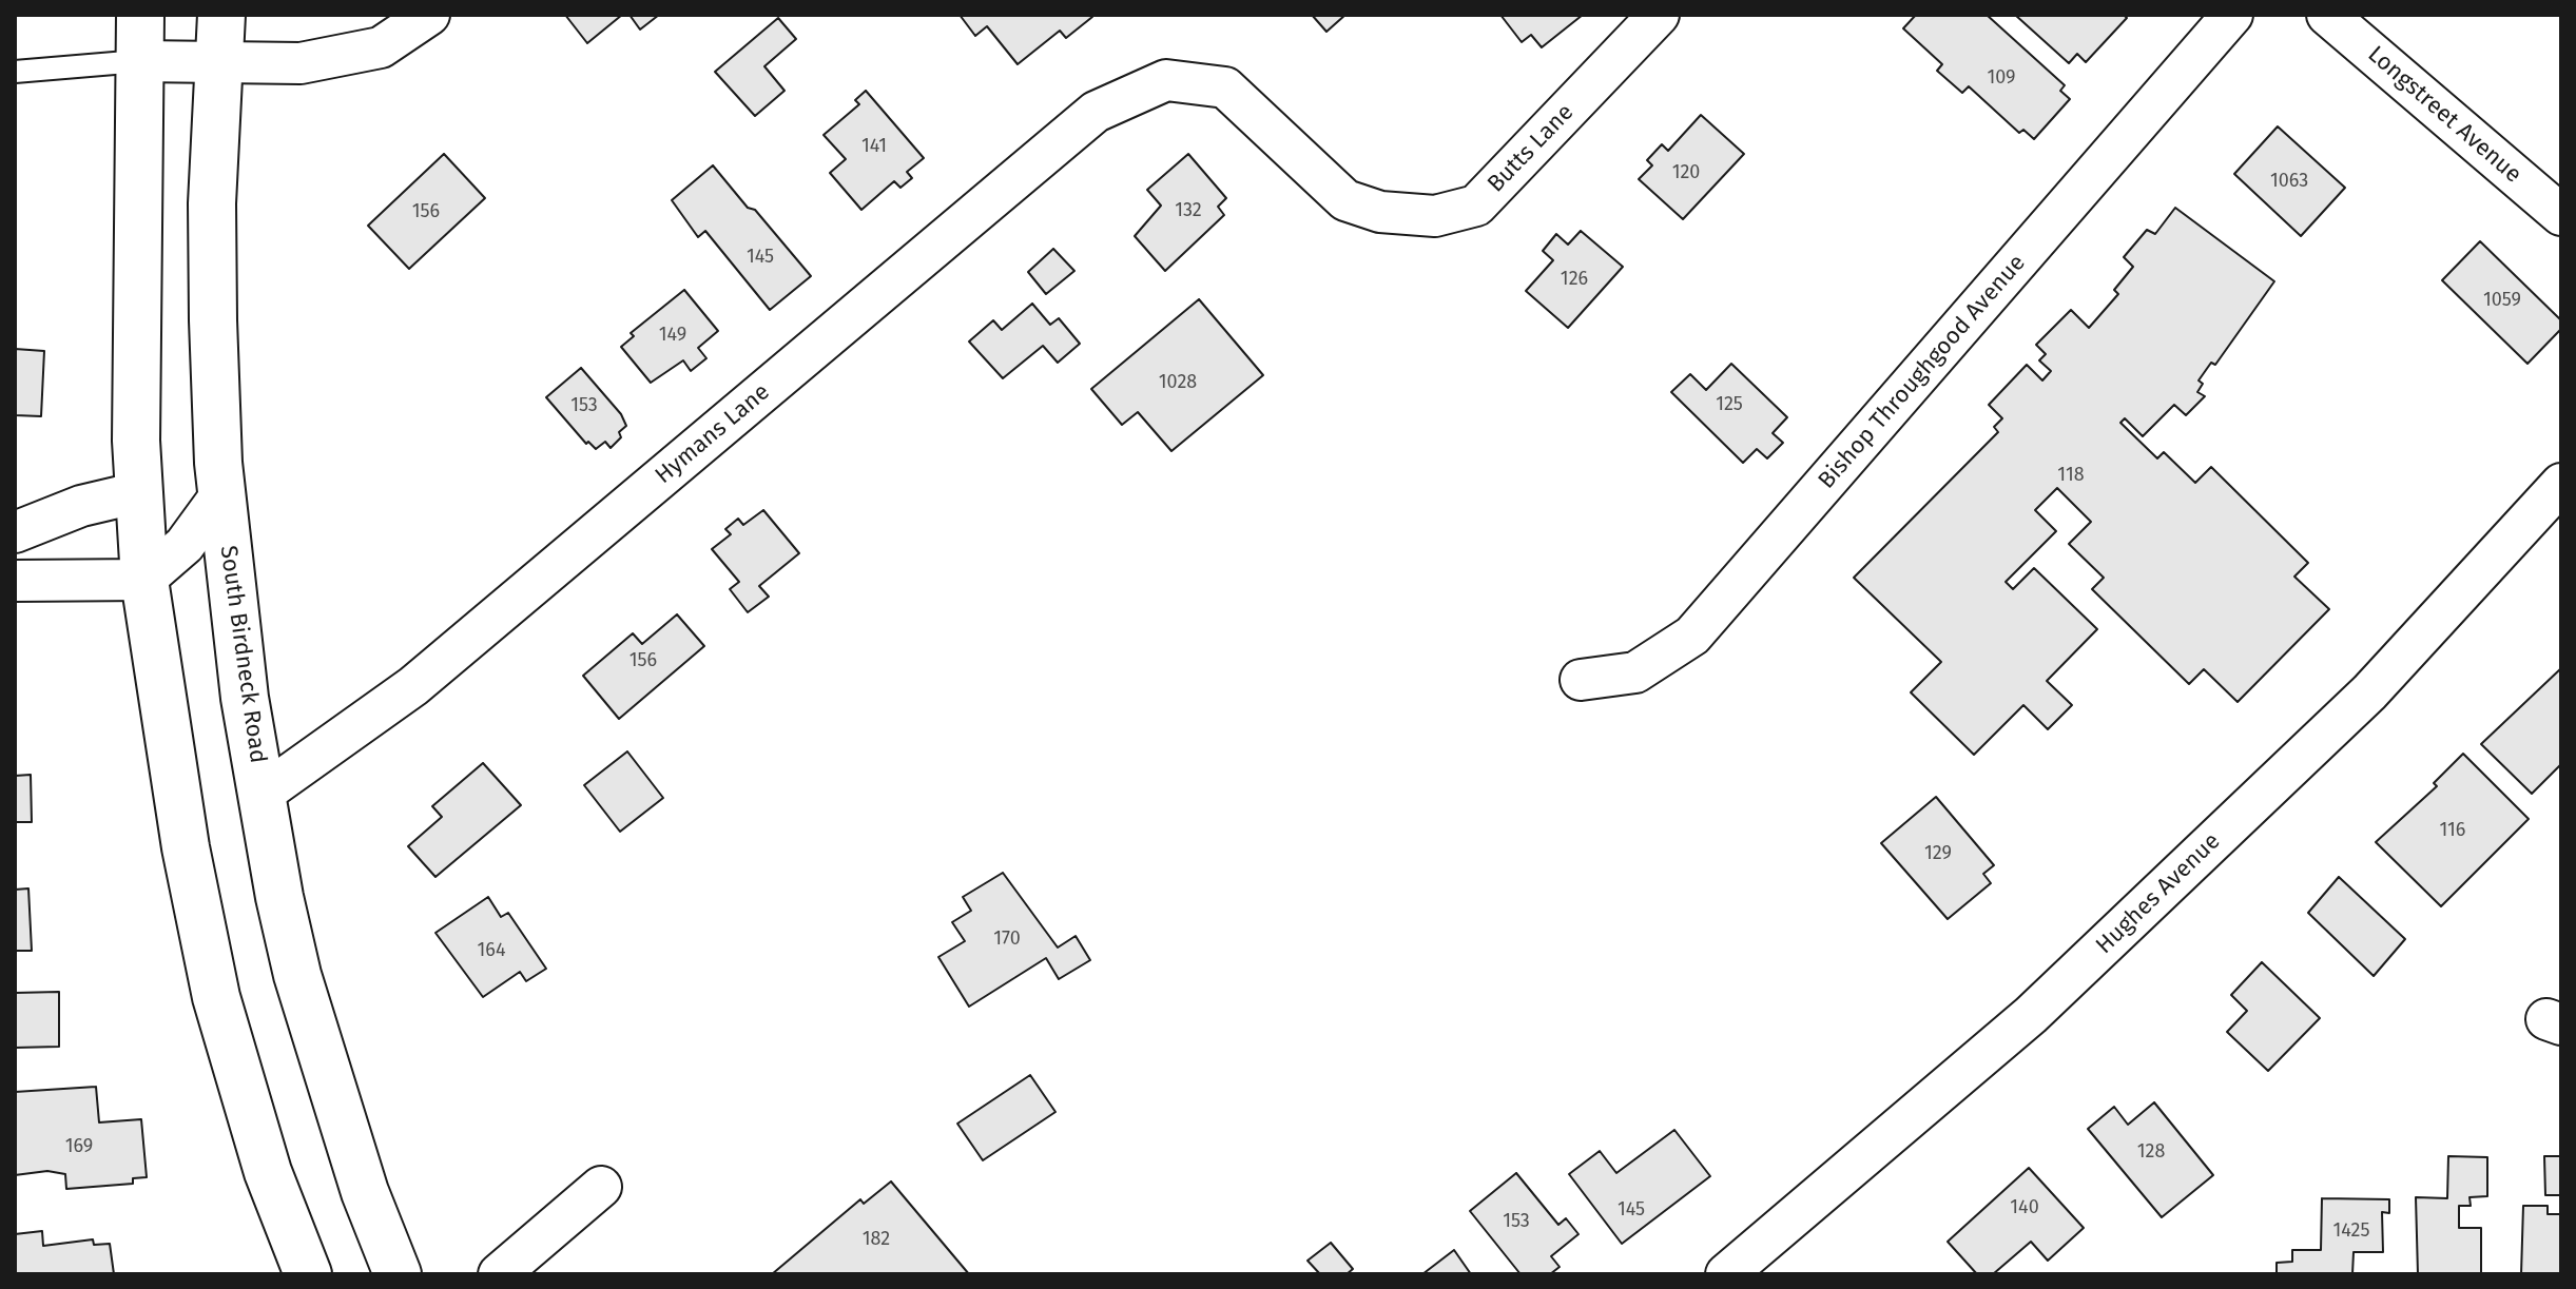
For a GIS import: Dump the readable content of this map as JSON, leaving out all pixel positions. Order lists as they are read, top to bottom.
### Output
{
  "streets": {
    "main road": ["South Birdneck Road"],
    "street": [
      "Longstreet Avenue",
      "Butts Lane",
      "Bishop Throughgood Avenue",
      "Hymans Lane",
      "Hughes Avenue"
    ]
  },
  "crossings": [
    ["Butts Lane", "Hymans Lane"],
    ["Hymans Lane", "South Birdneck Road"]
  ],
  "house_numbers": [
    "109",
    "141",
    "120",
    "1063",
    "132",
    "156",
    "145",
    "126",
    "1059",
    "149",
    "1028",
    "125",
    "153",
    "118",
    "156",
    "116",
    "129",
    "170",
    "164",
    "169",
    "128",
    "140",
    "145",
    "153",
    "1425",
    "182"
  ]
}
